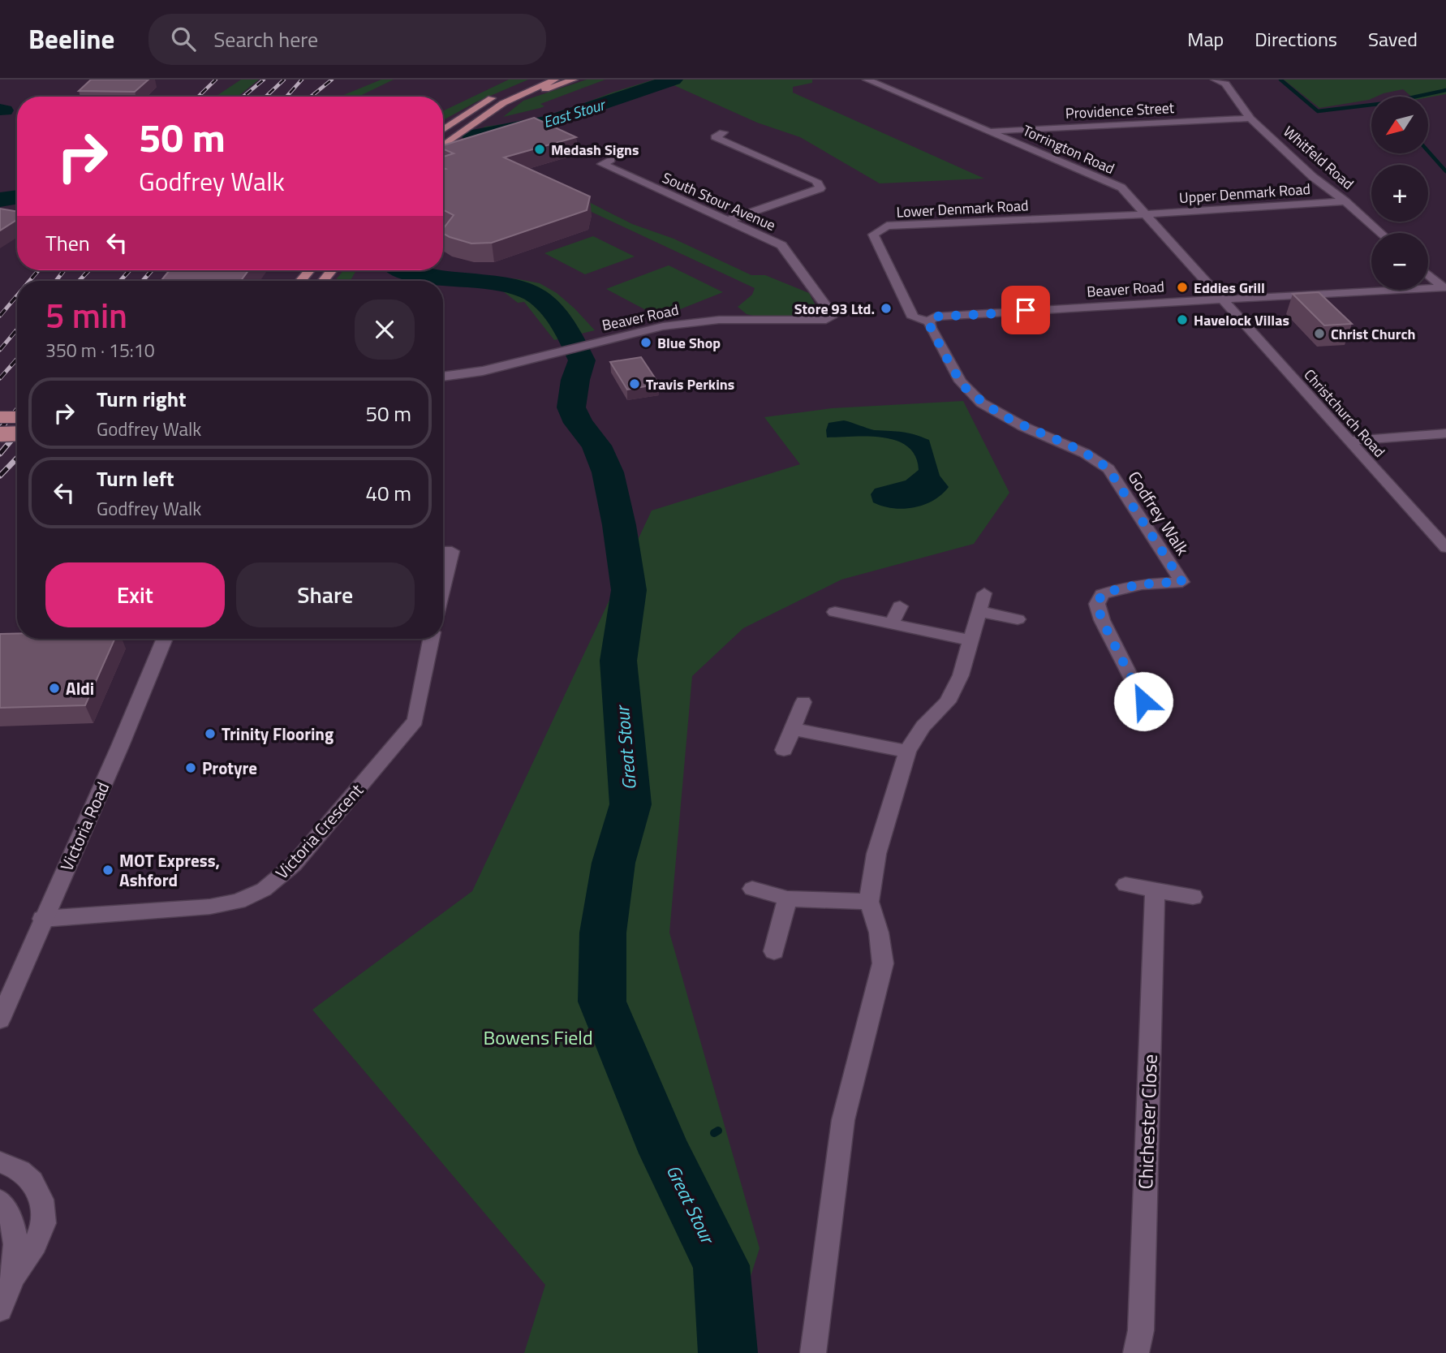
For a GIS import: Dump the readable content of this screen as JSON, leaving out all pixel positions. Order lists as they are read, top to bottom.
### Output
{
  "streets": {
    "street": [
      "Providence Street",
      "Torrington Road",
      "Whitfeld Road",
      "Upper Denmark Road",
      "South Stour Avenue",
      "Lower Denmark Road",
      "Beaver Road",
      "Christchurch Road",
      "Godfrey Walk",
      "Victoria Road",
      "Victoria Crescent",
      "Chichester Close"
    ]
  },
  "crossings": [
    ["Providence Street", "Torrington Road"],
    ["Providence Street", "Whitfeld Road"],
    ["Torrington Road", "Upper Denmark Road"],
    ["Torrington Road", "Lower Denmark Road"],
    ["Torrington Road", "Beaver Road"],
    ["Torrington Road", "Christchurch Road"],
    ["Whitfeld Road", "Upper Denmark Road"],
    ["Upper Denmark Road", "Lower Denmark Road"],
    ["South Stour Avenue", "Beaver Road"],
    ["Lower Denmark Road", "Beaver Road"],
    ["Beaver Road", "Christchurch Road"],
    ["Beaver Road", "Godfrey Walk"],
    ["Victoria Road", "Victoria Crescent"]
  ],
  "water": ["East Stour", "Great Stour"],
  "parks": ["Bowens Field"],
  "places": [
    "Medash Signs",
    "Eddies Grill",
    "Store 93 Ltd.",
    "Havelock Villas",
    "Christ Church",
    "Blue Shop",
    "Travis Perkins",
    "Aldi",
    "Trinity Flooring",
    "Protyre",
    "MOT Express, Ashford"
  ],
  "north": "bottom left",
  "page": {
    "header": "Beeline",
    "search": "Search here",
    "nav": ["Map", "Directions", "Saved"],
    "map_buttons": ["+", "−"],
    "turn": ["50 m", "Godfrey Walk"],
    "then": "Then",
    "heading": ["5 min", "350 m · 15:10"],
    "list": [
      {
        "name": "Turn right",
        "note": "Godfrey Walk",
        "value": "50 m"
      },
      {
        "name": "Turn left",
        "note": "Godfrey Walk",
        "value": "40 m"
      }
    ],
    "buttons": ["Exit", "Share"]
  }
}
